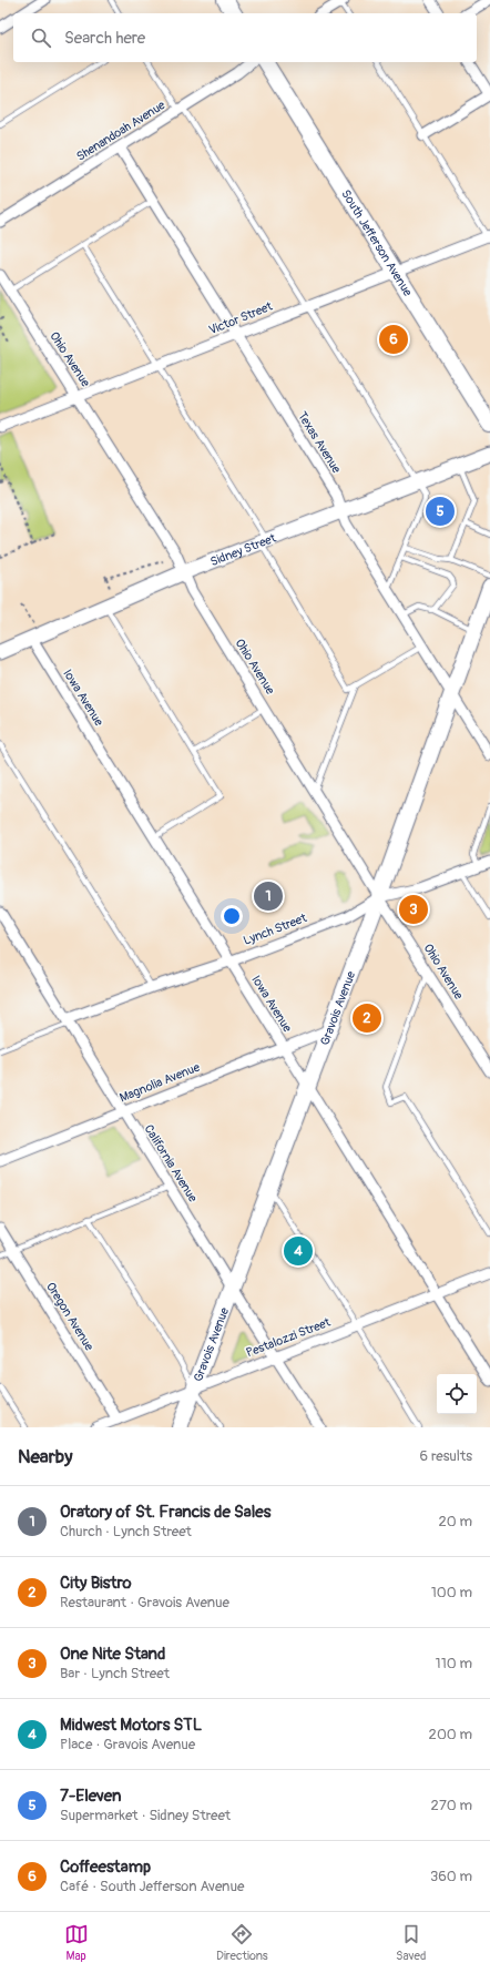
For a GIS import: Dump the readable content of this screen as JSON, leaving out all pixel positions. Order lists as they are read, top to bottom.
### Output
{
  "streets": {
    "main road": ["South Jefferson Avenue", "Gravois Avenue"],
    "street": [
      "Shenandoah Avenue",
      "Victor Street",
      "Ohio Avenue",
      "Texas Avenue",
      "Sidney Street",
      "Iowa Avenue",
      "Lynch Street",
      "Magnolia Avenue",
      "California Avenue",
      "Oregon Avenue",
      "Pestalozzi Street"
    ]
  },
  "crossings": [
    ["Shenandoah Avenue", "Texas Avenue"],
    ["South Jefferson Avenue", "Victor Street"],
    ["Victor Street", "Ohio Avenue"],
    ["Victor Street", "Texas Avenue"],
    ["Ohio Avenue", "Sidney Street"],
    ["Ohio Avenue", "Lynch Street"],
    ["Ohio Avenue", "Gravois Avenue"],
    ["Texas Avenue", "Sidney Street"],
    ["Texas Avenue", "Gravois Avenue"],
    ["Sidney Street", "Iowa Avenue"],
    ["Iowa Avenue", "Lynch Street"],
    ["Iowa Avenue", "Gravois Avenue"],
    ["Iowa Avenue", "Magnolia Avenue"],
    ["Iowa Avenue", "Pestalozzi Street"],
    ["Lynch Street", "Gravois Avenue"],
    ["Lynch Street", "California Avenue"],
    ["Gravois Avenue", "Magnolia Avenue"],
    ["Gravois Avenue", "California Avenue"],
    ["Gravois Avenue", "Pestalozzi Street"],
    ["Magnolia Avenue", "California Avenue"],
    ["California Avenue", "Pestalozzi Street"],
    ["Oregon Avenue", "Pestalozzi Street"]
  ],
  "page": {
    "search": "Search here",
    "pins": [
      "6",
      "5",
      "1",
      "3",
      "2",
      "4"
    ],
    "heading": ["Nearby", "6 results"],
    "list": [
      {
        "mark": "1",
        "name": "Oratory of St. Francis de Sales",
        "note": "Church · Lynch Street",
        "value": "20 m"
      },
      {
        "mark": "2",
        "name": "City Bistro",
        "note": "Restaurant · Gravois Avenue",
        "value": "100 m"
      },
      {
        "mark": "3",
        "name": "One Nite Stand",
        "note": "Bar · Lynch Street",
        "value": "110 m"
      },
      {
        "mark": "4",
        "name": "Midwest Motors STL",
        "note": "Place · Gravois Avenue",
        "value": "200 m"
      },
      {
        "mark": "5",
        "name": "7-Eleven",
        "note": "Supermarket · Sidney Street",
        "value": "270 m"
      },
      {
        "mark": "6",
        "name": "Coffeestamp",
        "note": "Café · South Jefferson Avenue",
        "value": "360 m"
      }
    ],
    "nav": ["Map", "Directions", "Saved"]
  }
}
